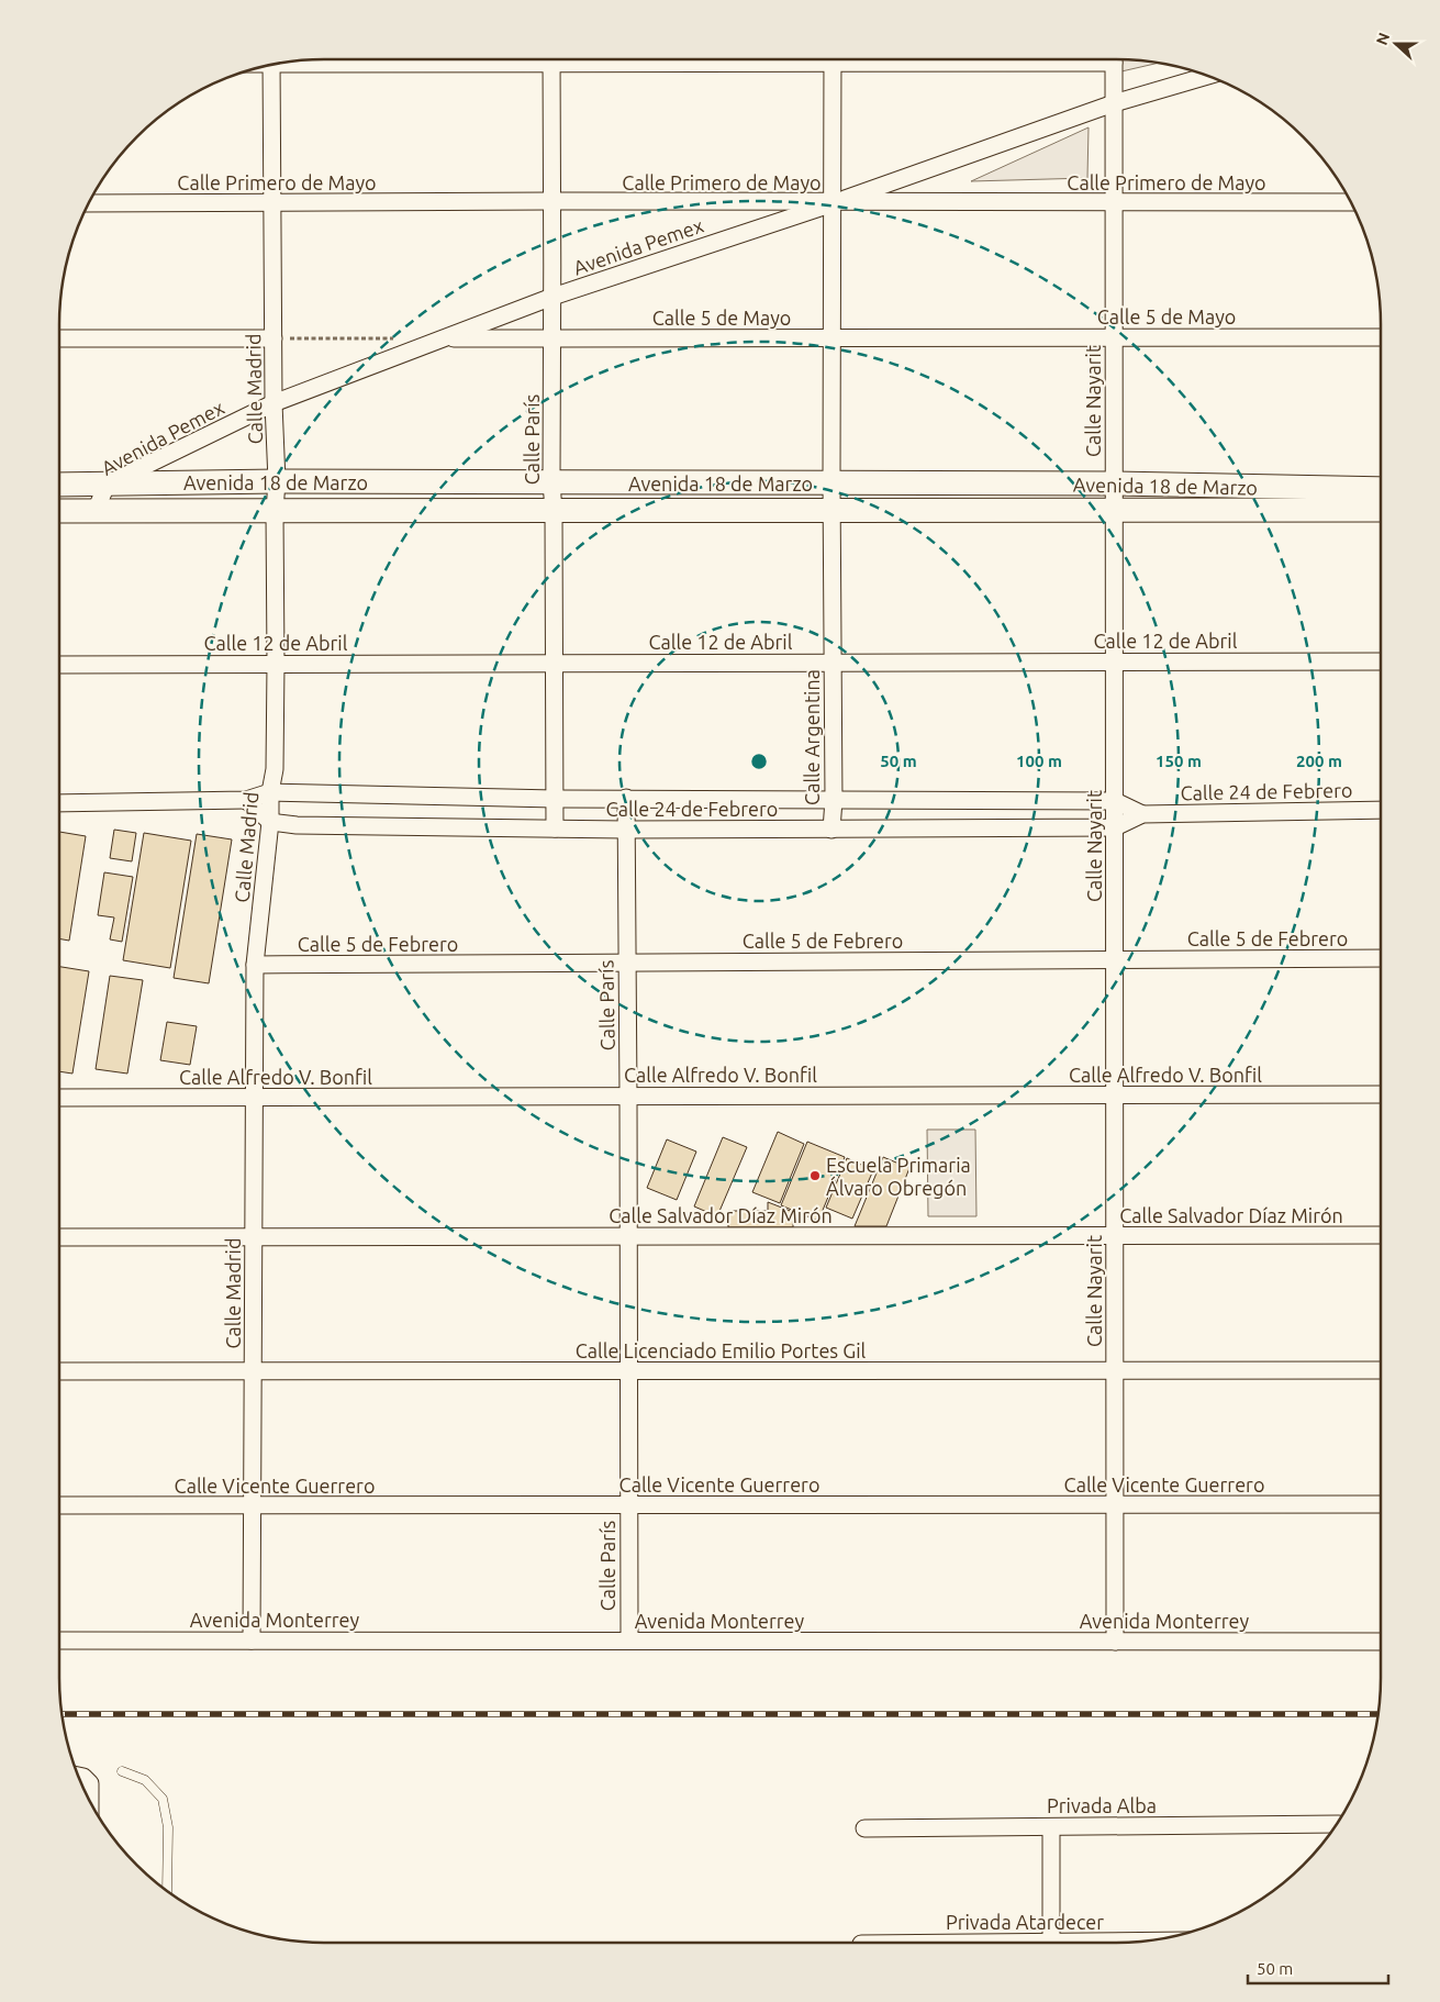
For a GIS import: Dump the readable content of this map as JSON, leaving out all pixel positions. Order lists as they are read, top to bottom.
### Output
{
  "streets": {
    "street": [
      "Calle Primero de Mayo",
      "Avenida Pemex",
      "Calle 5 de Mayo",
      "Calle Madrid",
      "Calle Nayarit",
      "Calle París",
      "Avenida 18 de Marzo",
      "Calle 12 de Abril",
      "Calle Argentina",
      "Calle 24 de Febrero",
      "Calle 5 de Febrero",
      "Calle Alfredo V. Bonfil",
      "Calle Salvador Díaz Mirón",
      "Calle Licenciado Emilio Portes Gil",
      "Calle Vicente Guerrero",
      "Avenida Monterrey",
      "Privada Alba"
    ]
  },
  "crossings": [
    ["Calle Primero de Mayo", "Avenida Pemex"],
    ["Calle Primero de Mayo", "Calle Madrid"],
    ["Calle Primero de Mayo", "Calle Nayarit"],
    ["Calle Primero de Mayo", "Calle París"],
    ["Calle Primero de Mayo", "Calle Argentina"],
    ["Avenida Pemex", "Calle 5 de Mayo"],
    ["Avenida Pemex", "Calle Madrid"],
    ["Avenida Pemex", "Calle Nayarit"],
    ["Avenida Pemex", "Calle París"],
    ["Avenida Pemex", "Avenida 18 de Marzo"],
    ["Avenida Pemex", "Calle Argentina"],
    ["Calle 5 de Mayo", "Calle Nayarit"],
    ["Calle 5 de Mayo", "Calle París"],
    ["Calle 5 de Mayo", "Calle Argentina"],
    ["Calle Madrid", "Avenida 18 de Marzo"],
    ["Calle Madrid", "Calle 12 de Abril"],
    ["Calle Madrid", "Calle 24 de Febrero"],
    ["Calle Madrid", "Calle 5 de Febrero"],
    ["Calle Madrid", "Calle Alfredo V. Bonfil"],
    ["Calle Madrid", "Calle Salvador Díaz Mirón"],
    ["Calle Madrid", "Calle Licenciado Emilio Portes Gil"],
    ["Calle Madrid", "Calle Vicente Guerrero"],
    ["Calle Madrid", "Avenida Monterrey"],
    ["Calle Nayarit", "Avenida 18 de Marzo"],
    ["Calle Nayarit", "Calle 12 de Abril"],
    ["Calle Nayarit", "Calle 24 de Febrero"],
    ["Calle Nayarit", "Calle 5 de Febrero"],
    ["Calle Nayarit", "Calle Alfredo V. Bonfil"],
    ["Calle Nayarit", "Calle Salvador Díaz Mirón"],
    ["Calle Nayarit", "Calle Licenciado Emilio Portes Gil"],
    ["Calle Nayarit", "Calle Vicente Guerrero"],
    ["Calle Nayarit", "Avenida Monterrey"],
    ["Calle París", "Avenida 18 de Marzo"],
    ["Calle París", "Calle 12 de Abril"],
    ["Calle París", "Calle 24 de Febrero"],
    ["Calle París", "Calle 5 de Febrero"],
    ["Calle París", "Calle Alfredo V. Bonfil"],
    ["Calle París", "Calle Salvador Díaz Mirón"],
    ["Calle París", "Calle Licenciado Emilio Portes Gil"],
    ["Calle París", "Calle Vicente Guerrero"],
    ["Calle París", "Avenida Monterrey"],
    ["Avenida 18 de Marzo", "Calle Argentina"],
    ["Calle 12 de Abril", "Calle Argentina"],
    ["Calle Argentina", "Calle 24 de Febrero"]
  ],
  "places": ["Escuela Primaria Álvaro Obregón"],
  "scale_bar": "50 m",
  "north": "left",
  "rings": [
    "50 m",
    "100 m",
    "150 m",
    "200 m"
  ]
}
